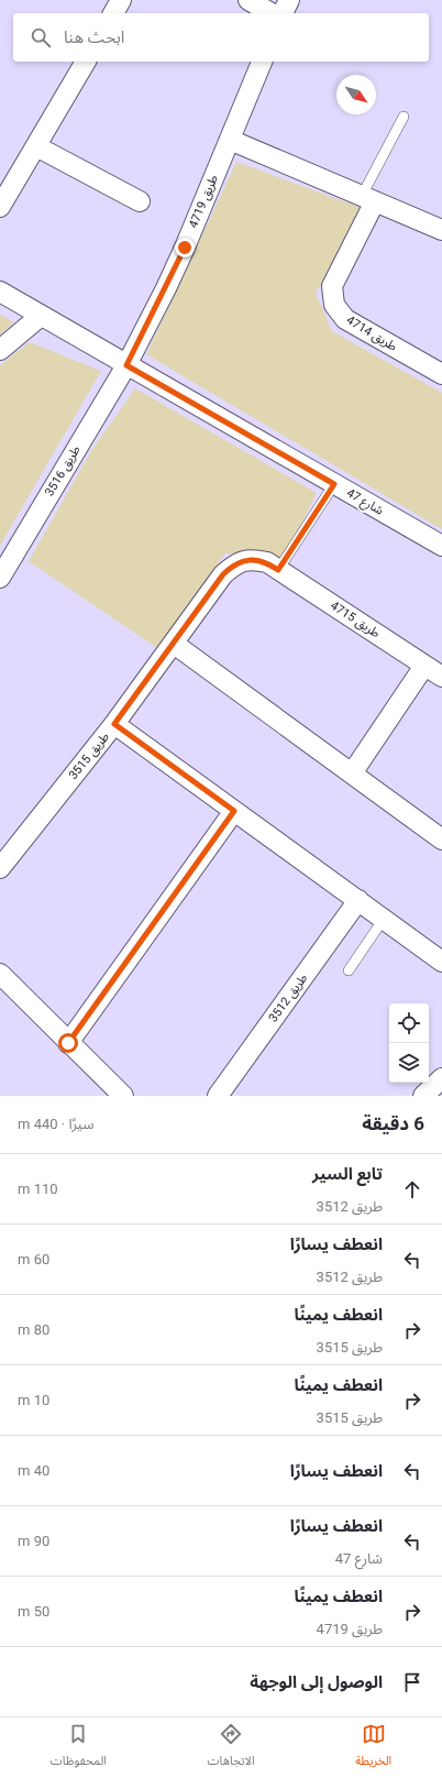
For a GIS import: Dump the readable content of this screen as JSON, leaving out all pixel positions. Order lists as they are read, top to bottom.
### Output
{
  "streets": {
    "street": [
      "طريق 4719",
      "طريق 4714",
      "طريق 3516",
      "شارع 47",
      "طريق 4715",
      "طريق 3515",
      "طريق 3512"
    ]
  },
  "crossings": [
    ["طريق 4719", "طريق 3516"],
    ["طريق 4719", "شارع 47"],
    ["طريق 3516", "شارع 47"],
    ["طريق 4715", "طريق 3515"]
  ],
  "north": "bottom right",
  "page": {
    "search": "ابحث هنا",
    "heading": ["6 دقيقة", "سيرًا · 440 m"],
    "list": [
      ["تابع السير", "طريق 3512", "110 m"],
      ["انعطف يسارًا", "طريق 3512", "60 m"],
      ["انعطف يمينًا", "طريق 3515", "80 m"],
      ["انعطف يمينًا", "طريق 3515", "10 m"],
      ["انعطف يسارًا", "40 m"],
      ["انعطف يسارًا", "شارع 47", "90 m"],
      ["انعطف يمينًا", "طريق 4719", "50 m"],
      "الوصول إلى الوجهة"
    ],
    "nav": ["الخريطة", "الاتجاهات", "المحفوظات"]
  }
}
